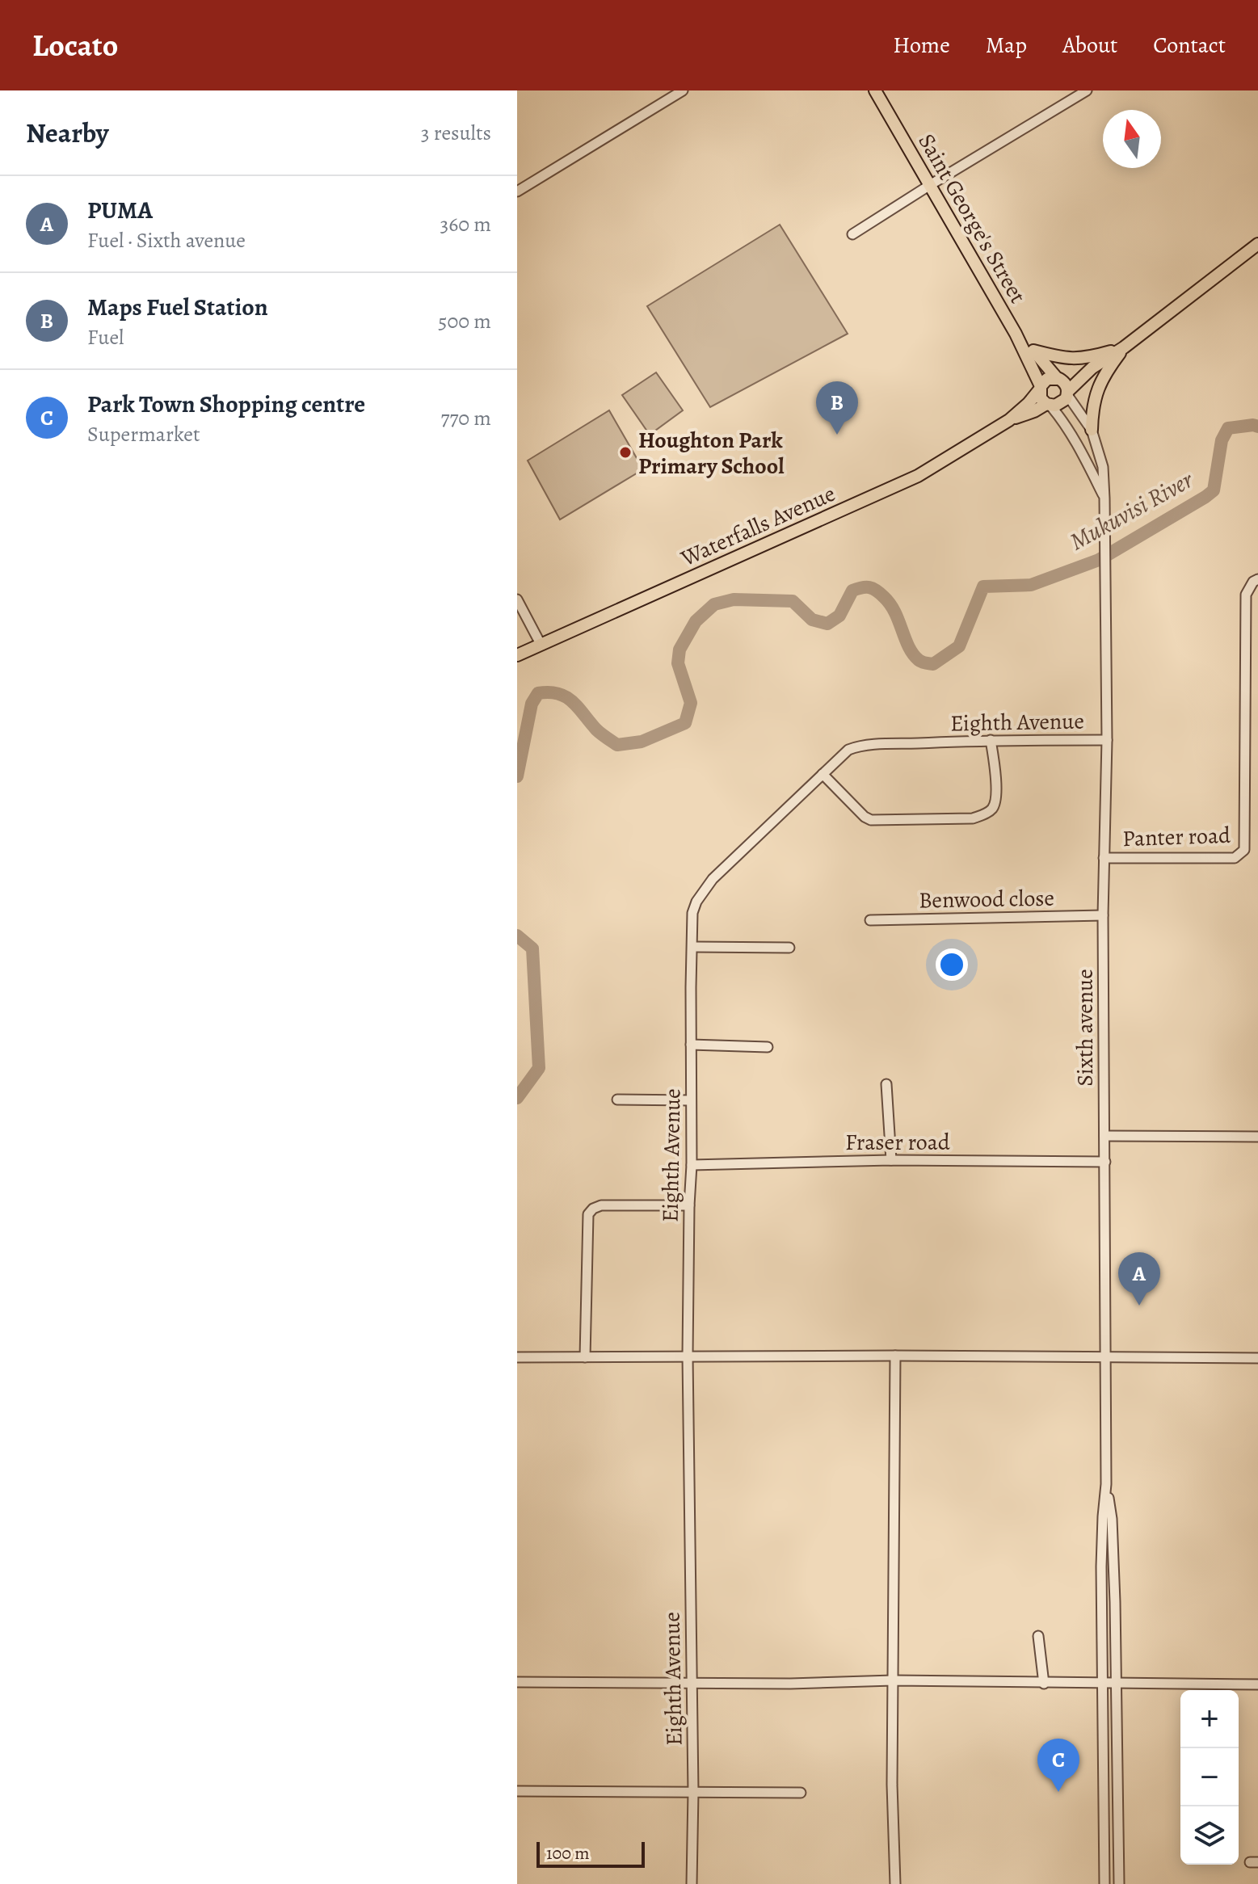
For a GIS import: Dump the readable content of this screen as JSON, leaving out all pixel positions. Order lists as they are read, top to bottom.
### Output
{
  "streets": {
    "main road": ["Saint George's Street", "Waterfalls Avenue"],
    "street": [
      "Eighth Avenue",
      "Panter road",
      "Benwood close",
      "Sixth avenue",
      "Fraser road"
    ]
  },
  "crossings": [
    ["Saint George's Street", "Waterfalls Avenue"],
    ["Saint George's Street", "Sixth avenue"],
    ["Waterfalls Avenue", "Sixth avenue"],
    ["Eighth Avenue", "Sixth avenue"],
    ["Eighth Avenue", "Fraser road"],
    ["Panter road", "Sixth avenue"],
    ["Benwood close", "Sixth avenue"],
    ["Sixth avenue", "Fraser road"]
  ],
  "water": ["Mukuvisi River"],
  "places": ["Houghton Park Primary School"],
  "scale_bar": "100 m",
  "north": "top",
  "page": {
    "header": "Locato",
    "nav": [
      "Home",
      "Map",
      "About",
      "Contact"
    ],
    "heading": ["Nearby", "3 results"],
    "list": [
      {
        "mark": "A",
        "name": "PUMA",
        "note": "Fuel · Sixth avenue",
        "value": "360 m"
      },
      {
        "mark": "B",
        "name": "Maps Fuel Station",
        "note": "Fuel",
        "value": "500 m"
      },
      {
        "mark": "C",
        "name": "Park Town Shopping centre",
        "note": "Supermarket",
        "value": "770 m"
      }
    ],
    "pins": ["B", "A", "C"],
    "map_buttons": ["+", "−"],
    "scale": "100 m"
  }
}
